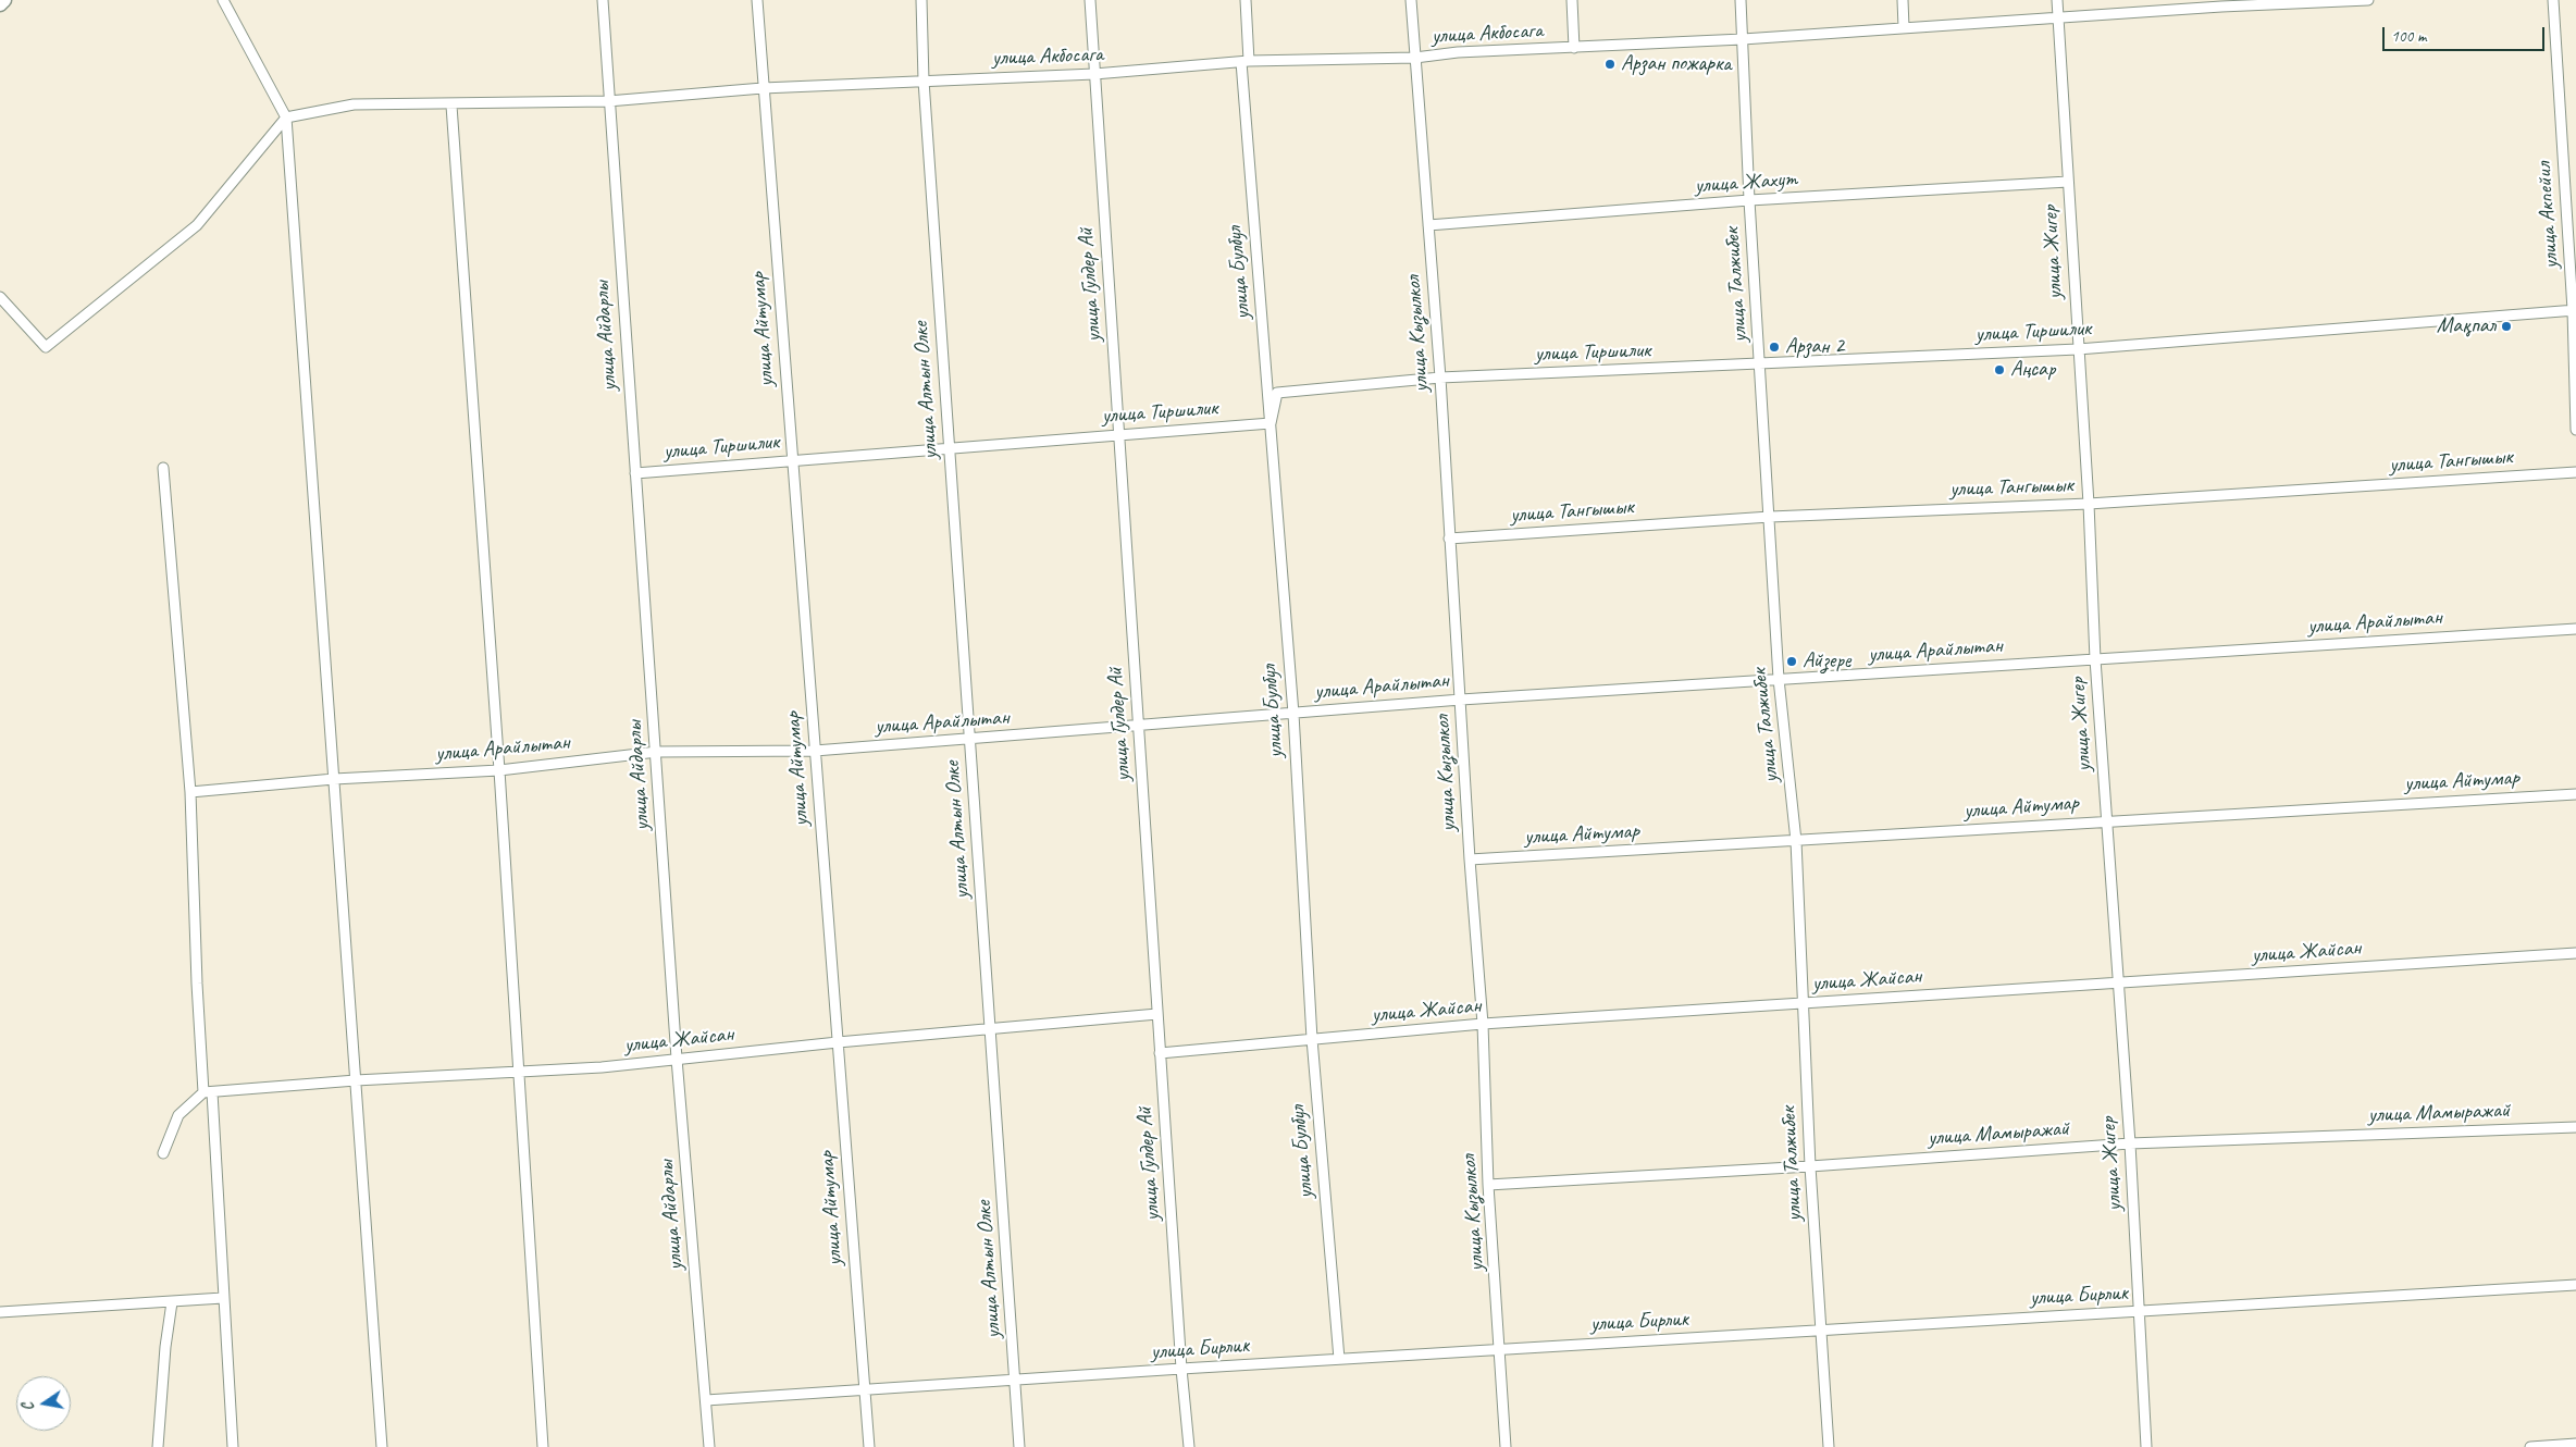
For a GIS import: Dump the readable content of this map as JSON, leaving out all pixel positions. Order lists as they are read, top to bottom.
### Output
{
  "streets": {
    "street": [
      "улица Акбосага",
      "улица Жахут",
      "улица Акпейил",
      "улица Жигер",
      "улица Булбул",
      "улица Гулдер Ай",
      "улица Талжибек",
      "улица Айтумар",
      "улица Тиршилик",
      "улица Кызылкол",
      "улица Айдарлы",
      "улица Алтын Олке",
      "улица Тангышык",
      "улица Арайлытан",
      "улица Жайсан",
      "улица Мамыражай",
      "улица Бирлик"
    ]
  },
  "crossings": [
    ["улица Акбосага", "улица Жигер"],
    ["улица Акбосага", "улица Булбул"],
    ["улица Акбосага", "улица Гулдер Ай"],
    ["улица Акбосага", "улица Талжибек"],
    ["улица Акбосага", "улица Айтумар"],
    ["улица Акбосага", "улица Кызылкол"],
    ["улица Акбосага", "улица Айдарлы"],
    ["улица Акбосага", "улица Алтын Олке"],
    ["улица Жахут", "улица Жигер"],
    ["улица Жахут", "улица Талжибек"],
    ["улица Жахут", "улица Кызылкол"],
    ["улица Акпейил", "улица Тиршилик"],
    ["улица Жигер", "улица Айтумар"],
    ["улица Жигер", "улица Тиршилик"],
    ["улица Жигер", "улица Тангышык"],
    ["улица Жигер", "улица Арайлытан"],
    ["улица Жигер", "улица Жайсан"],
    ["улица Жигер", "улица Мамыражай"],
    ["улица Жигер", "улица Бирлик"],
    ["улица Булбул", "улица Тиршилик"],
    ["улица Булбул", "улица Арайлытан"],
    ["улица Булбул", "улица Жайсан"],
    ["улица Булбул", "улица Бирлик"],
    ["улица Гулдер Ай", "улица Тиршилик"],
    ["улица Гулдер Ай", "улица Арайлытан"],
    ["улица Гулдер Ай", "улица Жайсан"],
    ["улица Гулдер Ай", "улица Бирлик"],
    ["улица Талжибек", "улица Айтумар"],
    ["улица Талжибек", "улица Тиршилик"],
    ["улица Талжибек", "улица Тангышык"],
    ["улица Талжибек", "улица Арайлытан"],
    ["улица Талжибек", "улица Жайсан"],
    ["улица Талжибек", "улица Мамыражай"],
    ["улица Талжибек", "улица Бирлик"],
    ["улица Айтумар", "улица Тиршилик"],
    ["улица Айтумар", "улица Кызылкол"],
    ["улица Айтумар", "улица Арайлытан"],
    ["улица Айтумар", "улица Жайсан"],
    ["улица Айтумар", "улица Бирлик"],
    ["улица Тиршилик", "улица Кызылкол"],
    ["улица Тиршилик", "улица Айдарлы"],
    ["улица Тиршилик", "улица Алтын Олке"],
    ["улица Кызылкол", "улица Тангышык"],
    ["улица Кызылкол", "улица Арайлытан"],
    ["улица Кызылкол", "улица Жайсан"],
    ["улица Кызылкол", "улица Мамыражай"],
    ["улица Кызылкол", "улица Бирлик"],
    ["улица Айдарлы", "улица Арайлытан"],
    ["улица Айдарлы", "улица Жайсан"],
    ["улица Айдарлы", "улица Бирлик"],
    ["улица Алтын Олке", "улица Арайлытан"],
    ["улица Алтын Олке", "улица Жайсан"],
    ["улица Алтын Олке", "улица Бирлик"]
  ],
  "places": [
    "Арзан пожарка",
    "Мақпал",
    "Арзан 2",
    "Аңсар",
    "Айзере"
  ],
  "scale_bar": "100 m",
  "north": "left"
}
